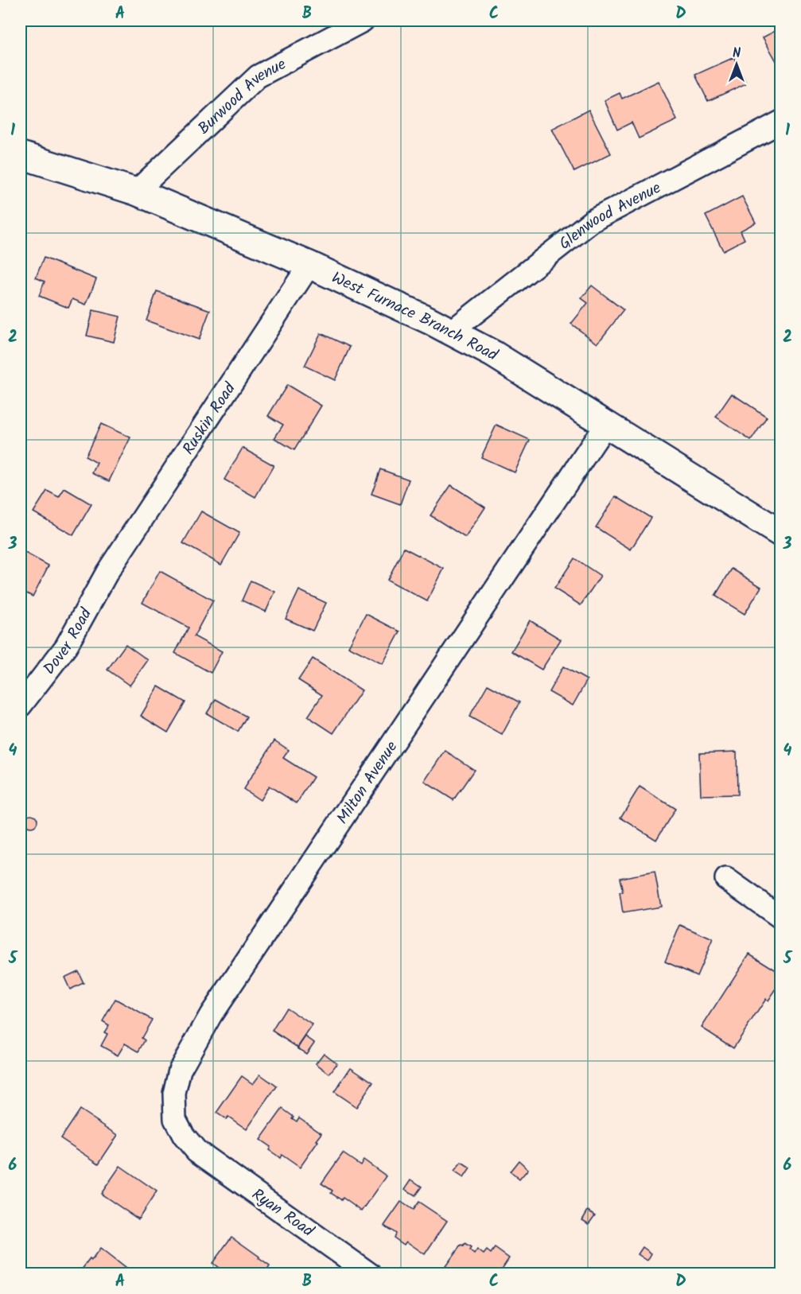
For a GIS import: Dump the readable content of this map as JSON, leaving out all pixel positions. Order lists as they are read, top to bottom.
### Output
{
  "streets": {
    "street": [
      "Burwood Avenue",
      "Glenwood Avenue",
      "West Furnace Branch Road",
      "Ruskin Road",
      "Dover Road",
      "Milton Avenue",
      "Ryan Road"
    ]
  },
  "crossings": [
    ["Burwood Avenue", "West Furnace Branch Road"],
    ["Glenwood Avenue", "West Furnace Branch Road"],
    ["West Furnace Branch Road", "Ruskin Road"],
    ["West Furnace Branch Road", "Milton Avenue"],
    ["Ruskin Road", "Dover Road"],
    ["Milton Avenue", "Ryan Road"]
  ],
  "north": "top",
  "grid": {
    "columns": [
      "A",
      "B",
      "C",
      "D"
    ],
    "rows": [
      "1",
      "2",
      "3",
      "4",
      "5",
      "6"
    ]
  }
}
